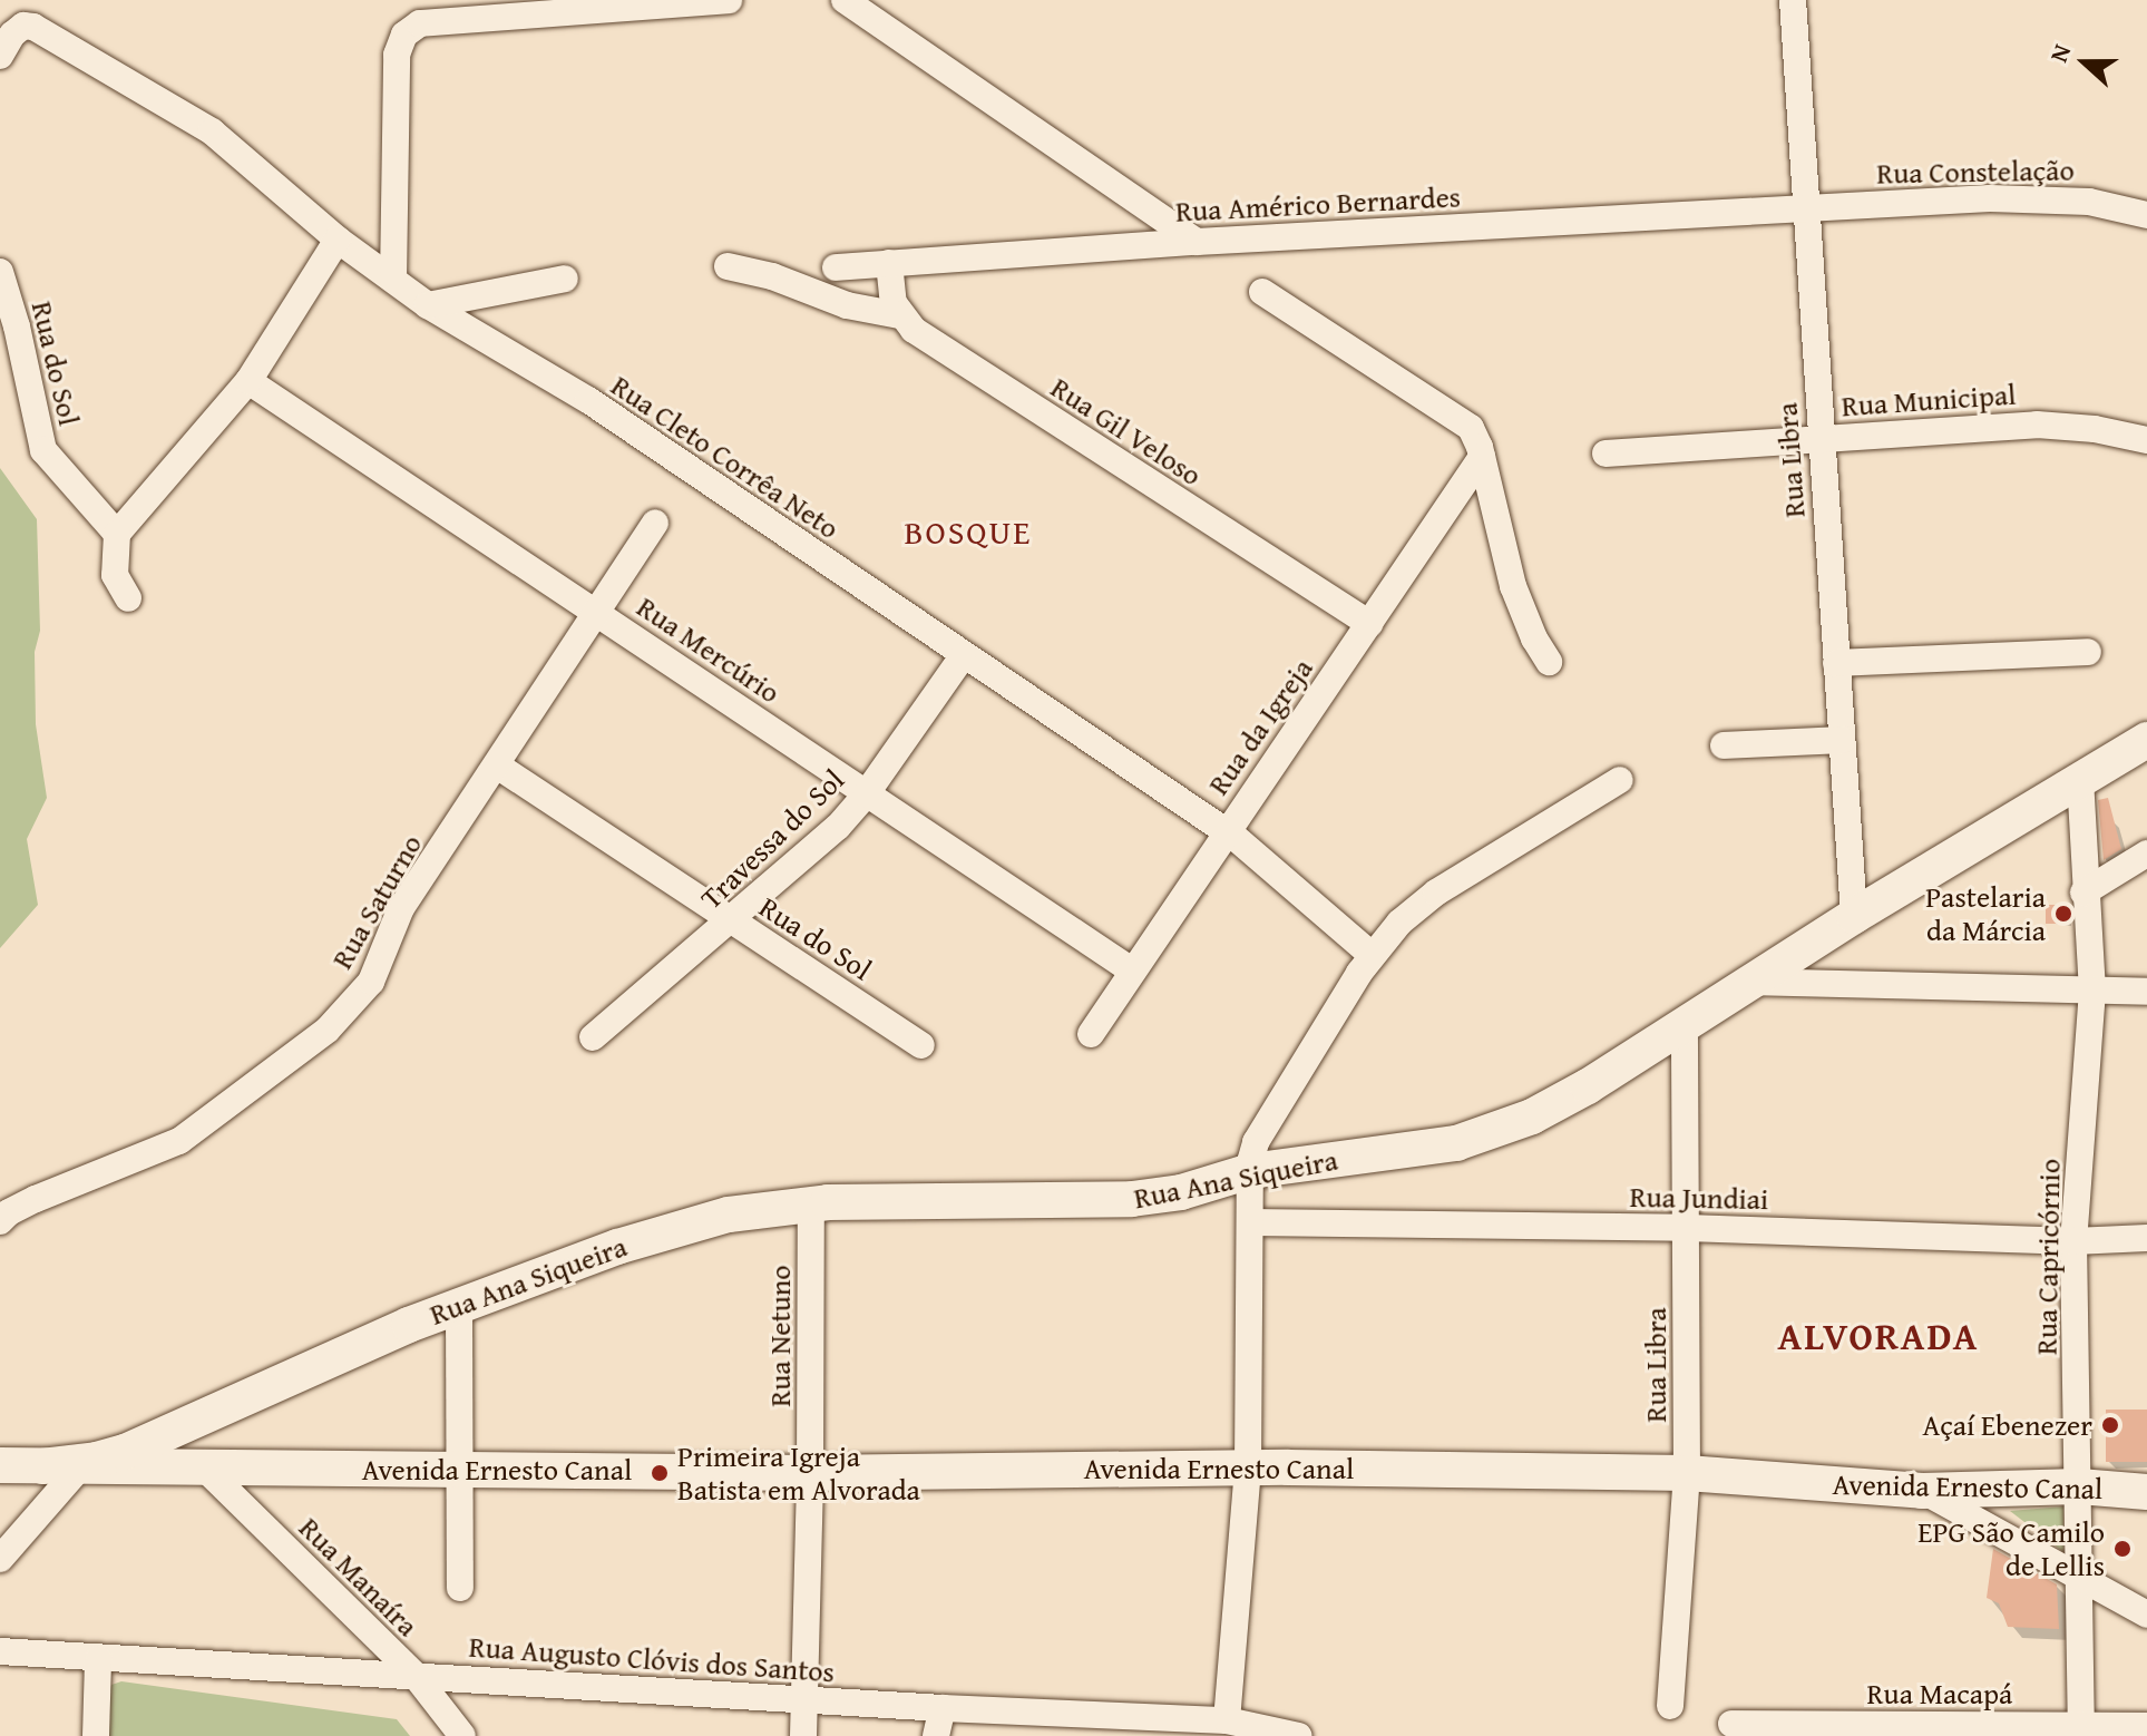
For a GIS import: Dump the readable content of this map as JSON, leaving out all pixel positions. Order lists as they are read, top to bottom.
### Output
{
  "streets": {
    "street": [
      "Rua Constelação",
      "Rua Américo Bernardes",
      "Rua do Sol",
      "Rua Municipal",
      "Rua Gil Veloso",
      "Rua Cleto Corrêa Neto",
      "Rua Libra",
      "Rua Mercúrio",
      "Rua da Igreja",
      "Travessa do Sol",
      "Rua Saturno",
      "Rua Ana Siqueira",
      "Rua Jundiai",
      "Rua Capricórnio",
      "Rua Netuno",
      "Avenida Ernesto Canal",
      "Rua Manaíra",
      "Rua Augusto Clóvis dos Santos",
      "Rua Macapá"
    ]
  },
  "crossings": [
    ["Rua Constelação", "Rua Américo Bernardes"],
    ["Rua Constelação", "Rua Libra"],
    ["Rua Américo Bernardes", "Rua Libra"],
    ["Rua do Sol", "Travessa do Sol"],
    ["Rua do Sol", "Rua Saturno"],
    ["Rua Municipal", "Rua Libra"],
    ["Rua Gil Veloso", "Rua da Igreja"],
    ["Rua Cleto Corrêa Neto", "Rua da Igreja"],
    ["Rua Cleto Corrêa Neto", "Travessa do Sol"],
    ["Rua Libra", "Rua Ana Siqueira"],
    ["Rua Libra", "Rua Jundiai"],
    ["Rua Libra", "Avenida Ernesto Canal"],
    ["Rua Mercúrio", "Rua da Igreja"],
    ["Rua Mercúrio", "Travessa do Sol"],
    ["Rua Mercúrio", "Rua Saturno"],
    ["Rua Ana Siqueira", "Rua Capricórnio"],
    ["Rua Ana Siqueira", "Rua Netuno"],
    ["Rua Ana Siqueira", "Avenida Ernesto Canal"],
    ["Rua Jundiai", "Rua Capricórnio"],
    ["Rua Capricórnio", "Avenida Ernesto Canal"],
    ["Rua Capricórnio", "Rua Macapá"],
    ["Rua Netuno", "Avenida Ernesto Canal"],
    ["Rua Netuno", "Rua Augusto Clóvis dos Santos"],
    ["Avenida Ernesto Canal", "Rua Manaíra"],
    ["Rua Manaíra", "Rua Augusto Clóvis dos Santos"]
  ],
  "districts": ["BOSQUE", "ALVORADA"],
  "places": [
    "Pastelaria da Márcia",
    "Açaí Ebenezer",
    "Primeira Igreja Batista em Alvorada",
    "EPG São Camilo de Lellis"
  ],
  "north": "left"
}
